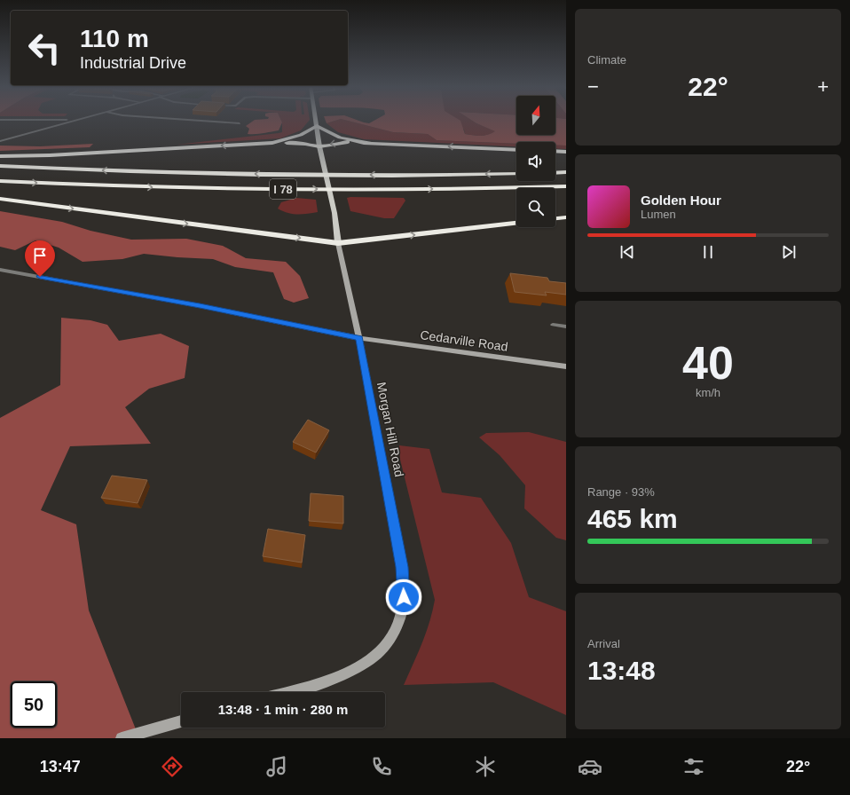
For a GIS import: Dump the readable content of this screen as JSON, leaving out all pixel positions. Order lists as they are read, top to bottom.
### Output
{
  "streets": {
    "highway": ["I 78"],
    "main road": ["Cedarville Road", "Morgan Hill Road"]
  },
  "crossings": [
    ["Cedarville Road", "Morgan Hill Road"]
  ],
  "north": "top",
  "page": {
    "tile": [
      "Climate",
      ["40", "km/h"],
      ["Range · 93%", "465 km"],
      ["Arrival", "13:48"]
    ],
    "turn": ["110 m", "Industrial Drive"],
    "heat": ["−", "22°", "+"],
    "song": ["Golden Hour", "Lumen"],
    "limit": "50",
    "trip": "13:48 · 1 min · 280 m",
    "tabs": ["13:47", "22°"]
  }
}
